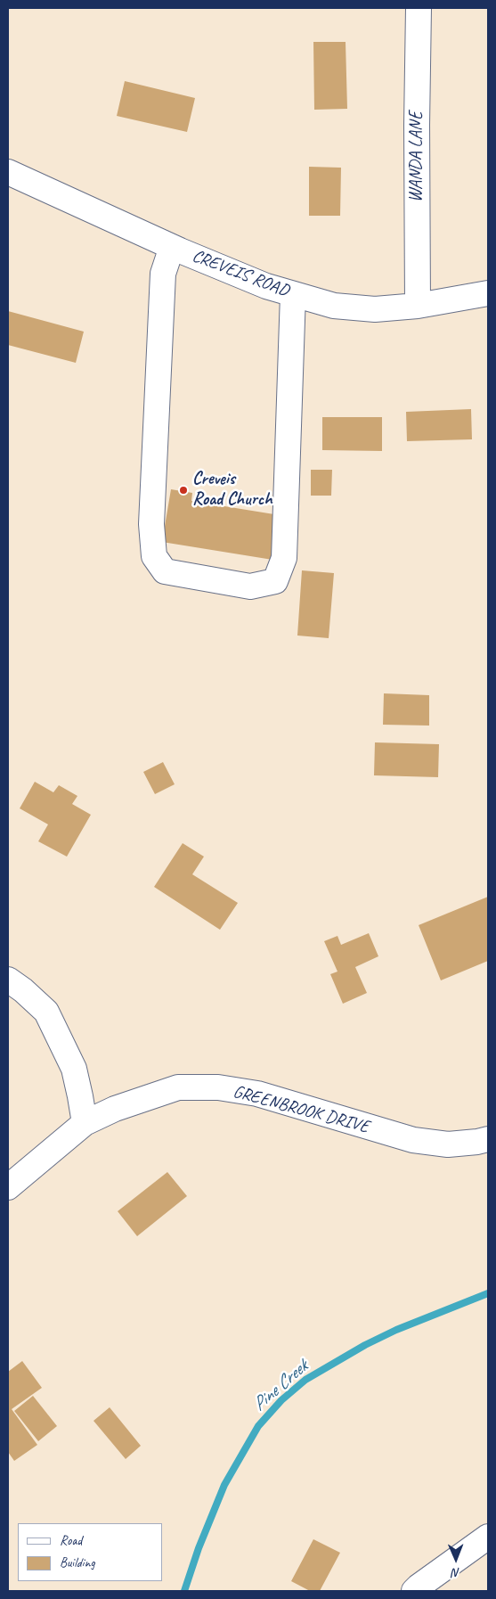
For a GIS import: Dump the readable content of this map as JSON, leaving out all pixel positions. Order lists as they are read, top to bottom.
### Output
{
  "streets": {
    "street": ["WANDA LANE", "CREVEIS ROAD", "GREENBROOK DRIVE"]
  },
  "crossings": [
    ["WANDA LANE", "CREVEIS ROAD"]
  ],
  "water": ["Pine Creek"],
  "places": ["Creveis Road Church"],
  "legend": ["Road", "Building"],
  "north": "bottom"
}
